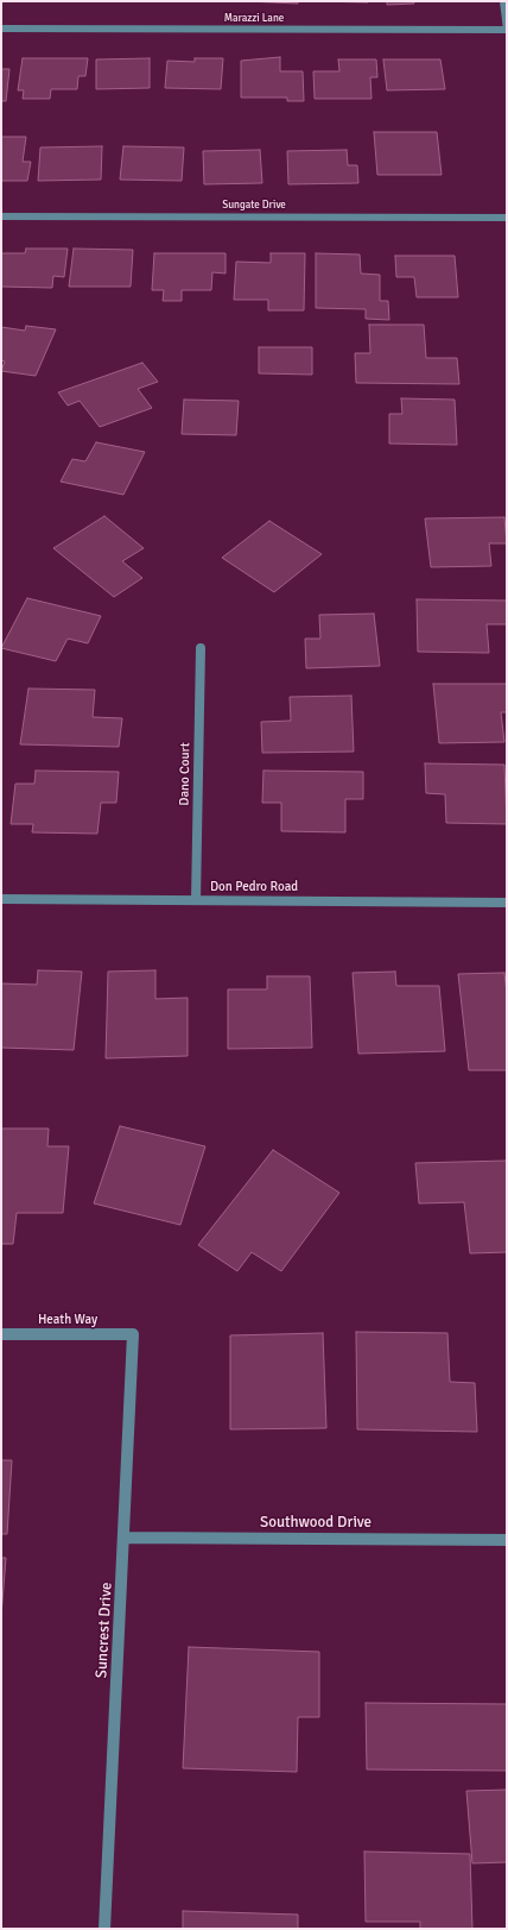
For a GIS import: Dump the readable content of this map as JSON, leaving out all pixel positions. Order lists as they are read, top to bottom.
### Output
{
  "streets": {
    "street": [
      "Marazzi Lane",
      "Sungate Drive",
      "Dano Court",
      "Don Pedro Road",
      "Heath Way",
      "Southwood Drive",
      "Suncrest Drive"
    ]
  },
  "crossings": [
    ["Dano Court", "Don Pedro Road"],
    ["Heath Way", "Suncrest Drive"],
    ["Southwood Drive", "Suncrest Drive"]
  ]
}
